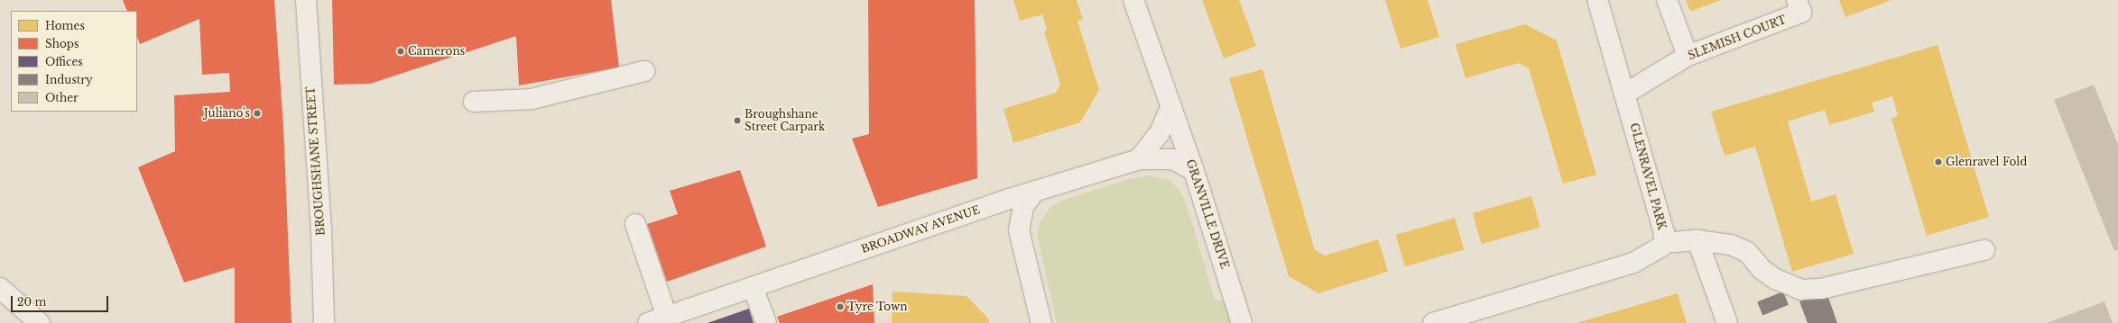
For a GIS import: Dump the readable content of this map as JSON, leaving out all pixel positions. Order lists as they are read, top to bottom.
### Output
{
  "streets": {
    "street": [
      "SLEMISH COURT",
      "BROUGHSHANE STREET",
      "GLENRAVEL PARK",
      "GRANVILLE DRIVE",
      "BROADWAY AVENUE"
    ]
  },
  "crossings": [
    ["SLEMISH COURT", "GLENRAVEL PARK"],
    ["GRANVILLE DRIVE", "BROADWAY AVENUE"]
  ],
  "places": [
    "Camerons",
    "Juliano's",
    "Broughshane Street Carpark",
    "Glenravel Fold",
    "Tyre Town"
  ],
  "legend": [
    "Homes",
    "Shops",
    "Offices",
    "Industry",
    "Other"
  ],
  "scale_bar": "20 m"
}
